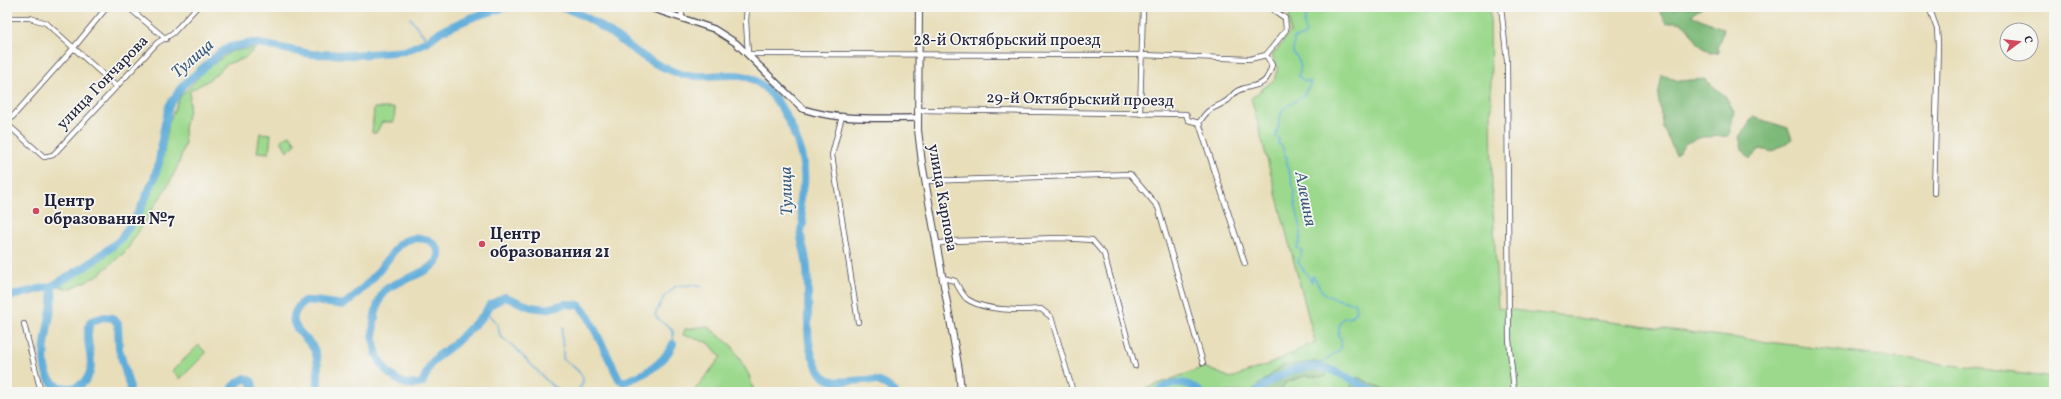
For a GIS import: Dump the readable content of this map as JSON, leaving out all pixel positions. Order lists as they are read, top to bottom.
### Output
{
  "streets": {
    "main road": ["улица Карпова"],
    "street": ["28-й Октябрьский проезд", "улица Гончарова", "29-й Октябрьский проезд"]
  },
  "crossings": [
    ["28-й Октябрьский проезд", "улица Карпова"],
    ["29-й Октябрьский проезд", "улица Карпова"]
  ],
  "water": ["Тулица", "Алешня"],
  "places": ["Центр образования №7", "Центр образования 21"],
  "north": "right"
}
